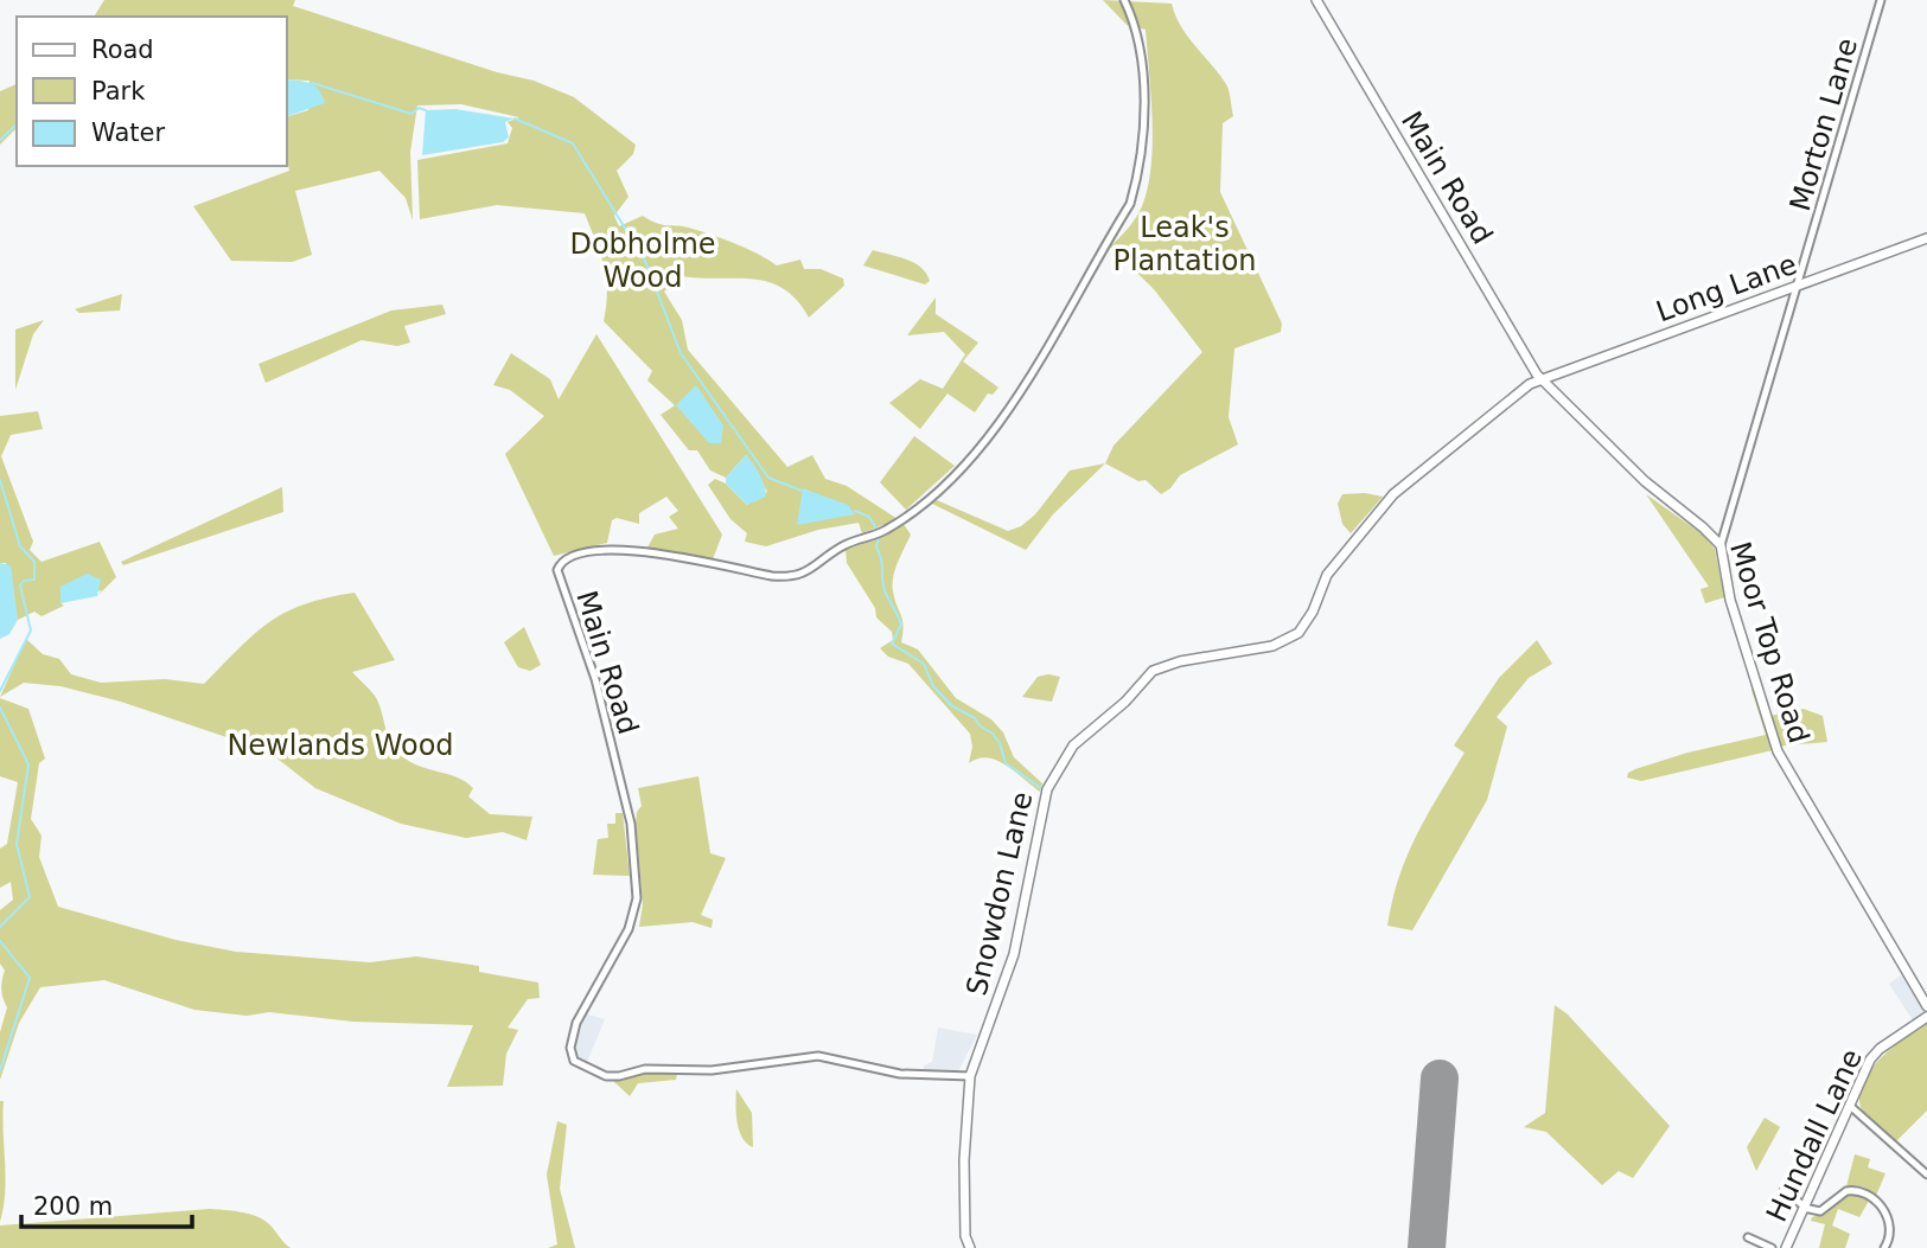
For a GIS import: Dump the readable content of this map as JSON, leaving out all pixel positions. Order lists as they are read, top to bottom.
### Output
{
  "streets": {
    "main road": [
      "Main Road",
      "Long Lane",
      "Moor Top Road",
      "Snowdon Lane",
      "Hundall Lane"
    ],
    "street": ["Morton Lane"]
  },
  "crossings": [
    ["Morton Lane", "Long Lane"],
    ["Morton Lane", "Moor Top Road"],
    ["Main Road", "Long Lane"],
    ["Main Road", "Moor Top Road"],
    ["Main Road", "Snowdon Lane"],
    ["Long Lane", "Moor Top Road"],
    ["Long Lane", "Snowdon Lane"],
    ["Moor Top Road", "Snowdon Lane"]
  ],
  "parks": ["Leak's Plantation", "Dobholme Wood", "Newlands Wood"],
  "legend": ["Road", "Park", "Water"],
  "scale_bar": "200 m"
}
